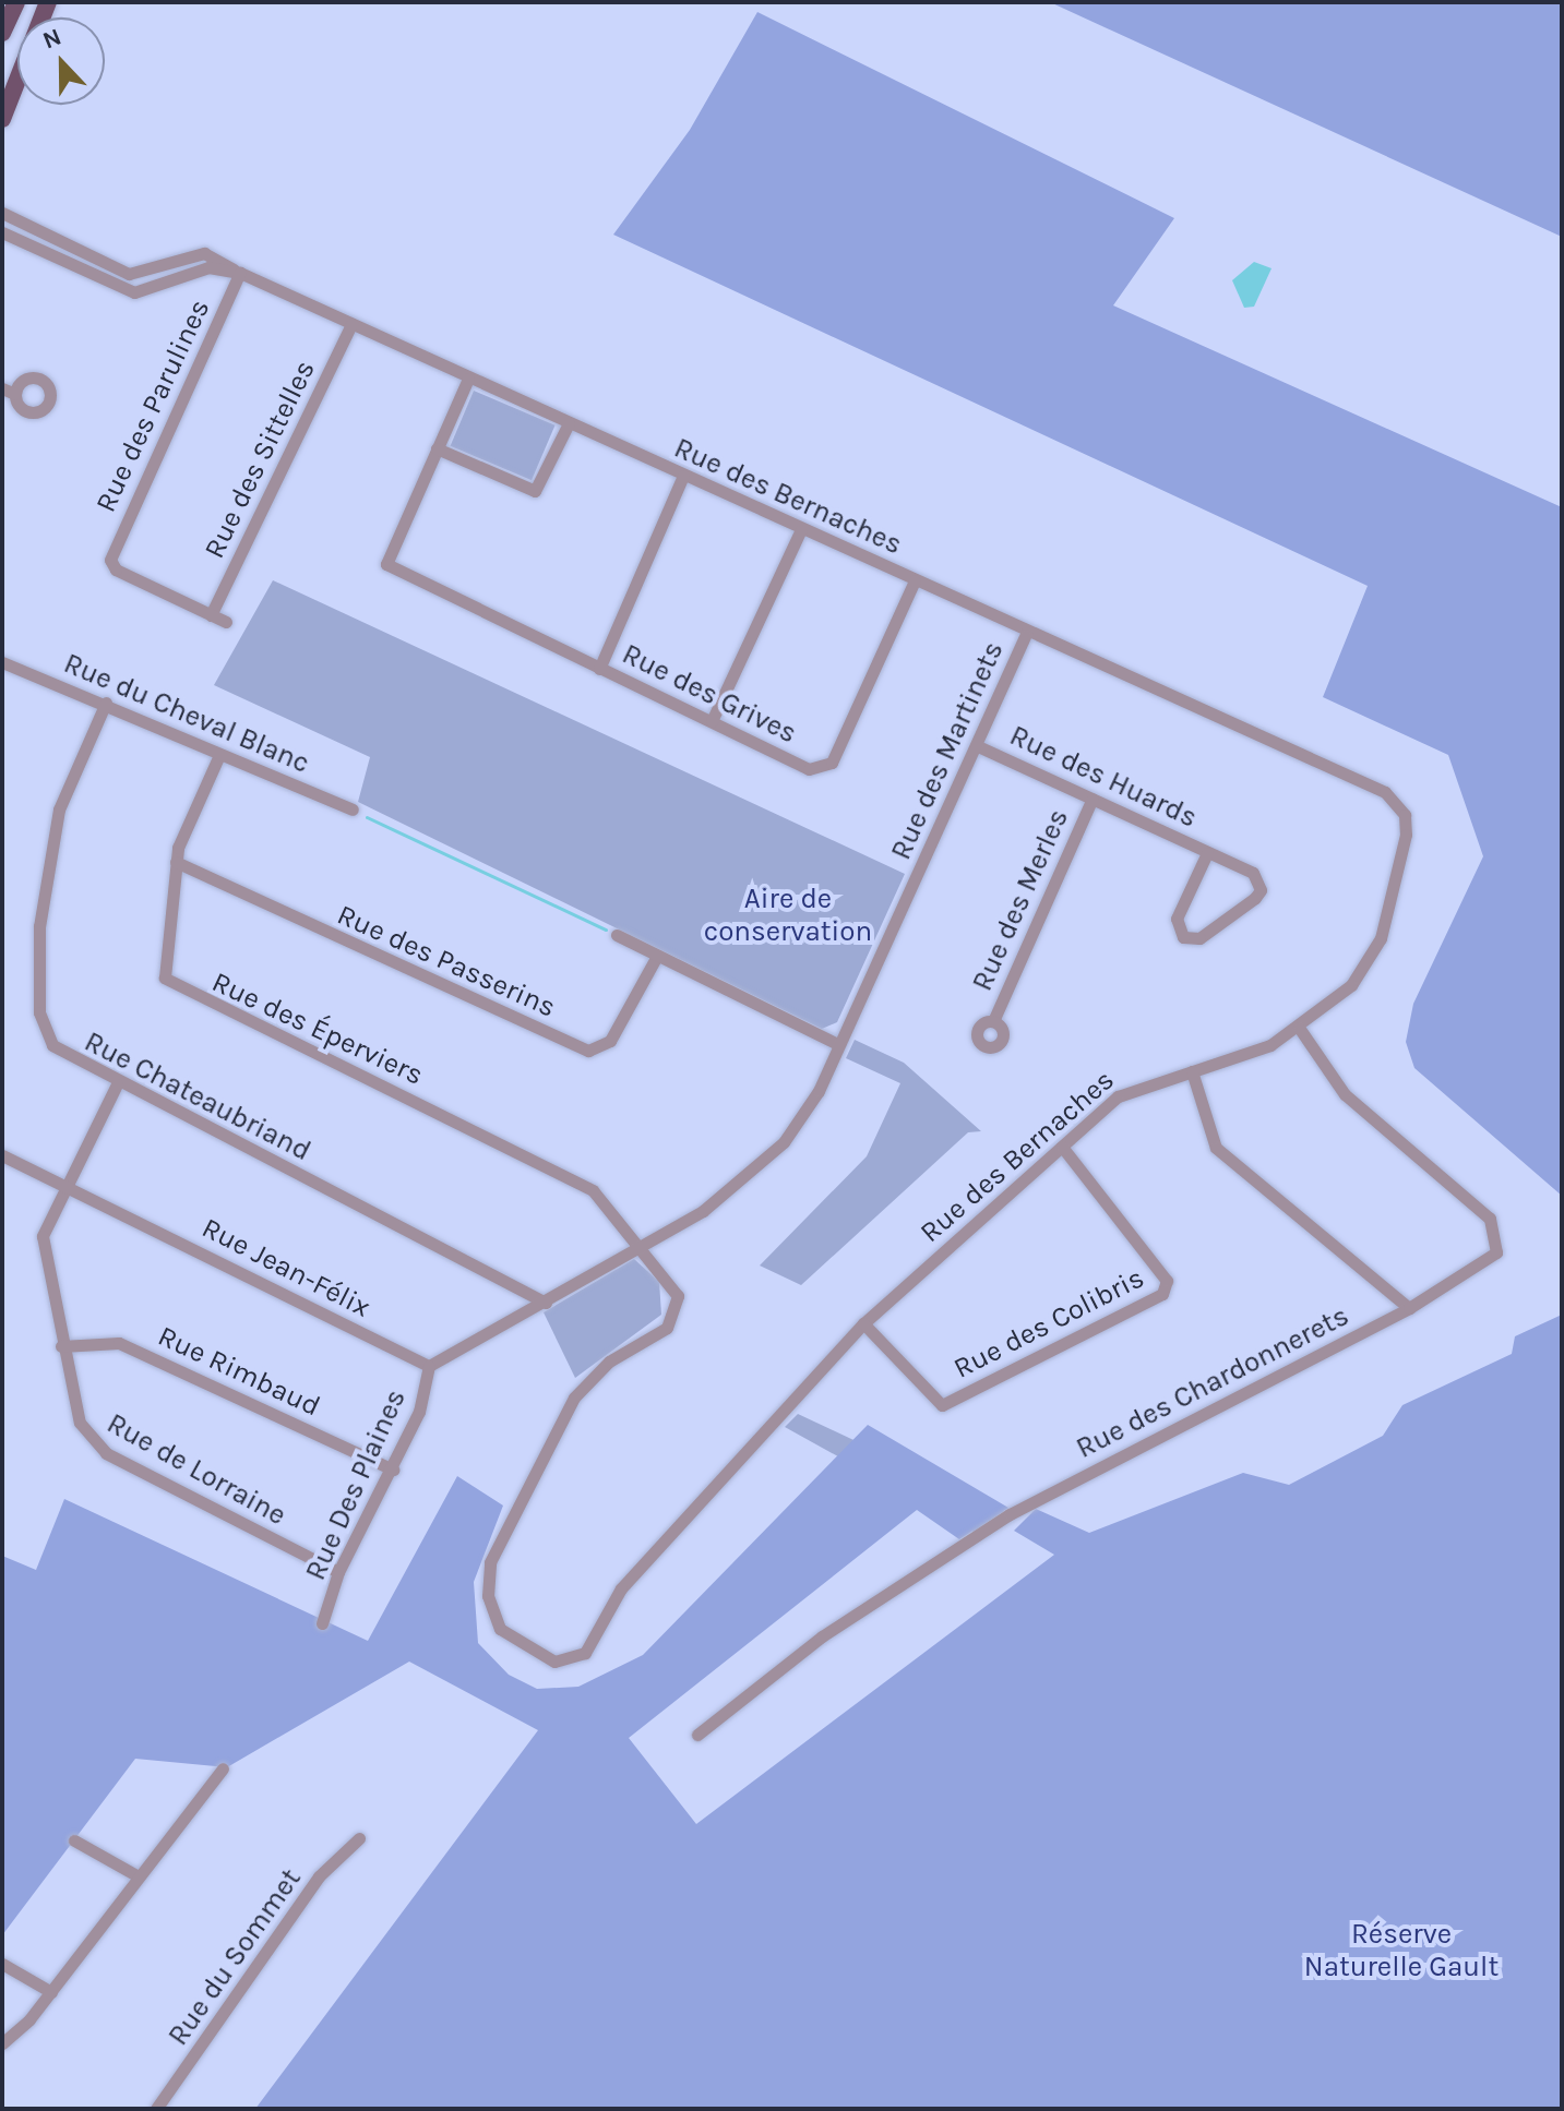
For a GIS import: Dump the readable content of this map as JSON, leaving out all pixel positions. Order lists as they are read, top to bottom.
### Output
{
  "streets": {
    "street": [
      "Rue des Parulines",
      "Rue des Sittelles",
      "Rue des Bernaches",
      "Rue des Grives",
      "Rue du Cheval Blanc",
      "Rue des Martinets",
      "Rue des Huards",
      "Rue des Merles",
      "Rue des Passerins",
      "Rue des Éperviers",
      "Rue Chateaubriand",
      "Rue Jean-Félix",
      "Rue des Colibris",
      "Rue Rimbaud",
      "Rue des Chardonnerets",
      "Rue de Lorraine",
      "Rue Des Plaines",
      "Rue du Sommet"
    ]
  },
  "crossings": [
    ["Rue des Parulines", "Rue des Sittelles"],
    ["Rue des Parulines", "Rue des Bernaches"],
    ["Rue des Sittelles", "Rue des Bernaches"],
    ["Rue des Bernaches", "Rue des Grives"],
    ["Rue des Bernaches", "Rue des Martinets"],
    ["Rue des Bernaches", "Rue des Éperviers"],
    ["Rue des Bernaches", "Rue des Colibris"],
    ["Rue des Bernaches", "Rue des Chardonnerets"],
    ["Rue du Cheval Blanc", "Rue des Éperviers"],
    ["Rue du Cheval Blanc", "Rue Chateaubriand"],
    ["Rue des Martinets", "Rue des Huards"],
    ["Rue des Martinets", "Rue des Éperviers"],
    ["Rue des Martinets", "Rue Chateaubriand"],
    ["Rue des Huards", "Rue des Merles"],
    ["Rue des Passerins", "Rue des Éperviers"],
    ["Rue Chateaubriand", "Rue de Lorraine"],
    ["Rue Jean-Félix", "Rue de Lorraine"],
    ["Rue Jean-Félix", "Rue Des Plaines"],
    ["Rue Rimbaud", "Rue de Lorraine"],
    ["Rue Rimbaud", "Rue Des Plaines"],
    ["Rue de Lorraine", "Rue Des Plaines"]
  ],
  "parks": ["Aire de conservation", "Réserve Naturelle Gault"],
  "north": "top"
}
